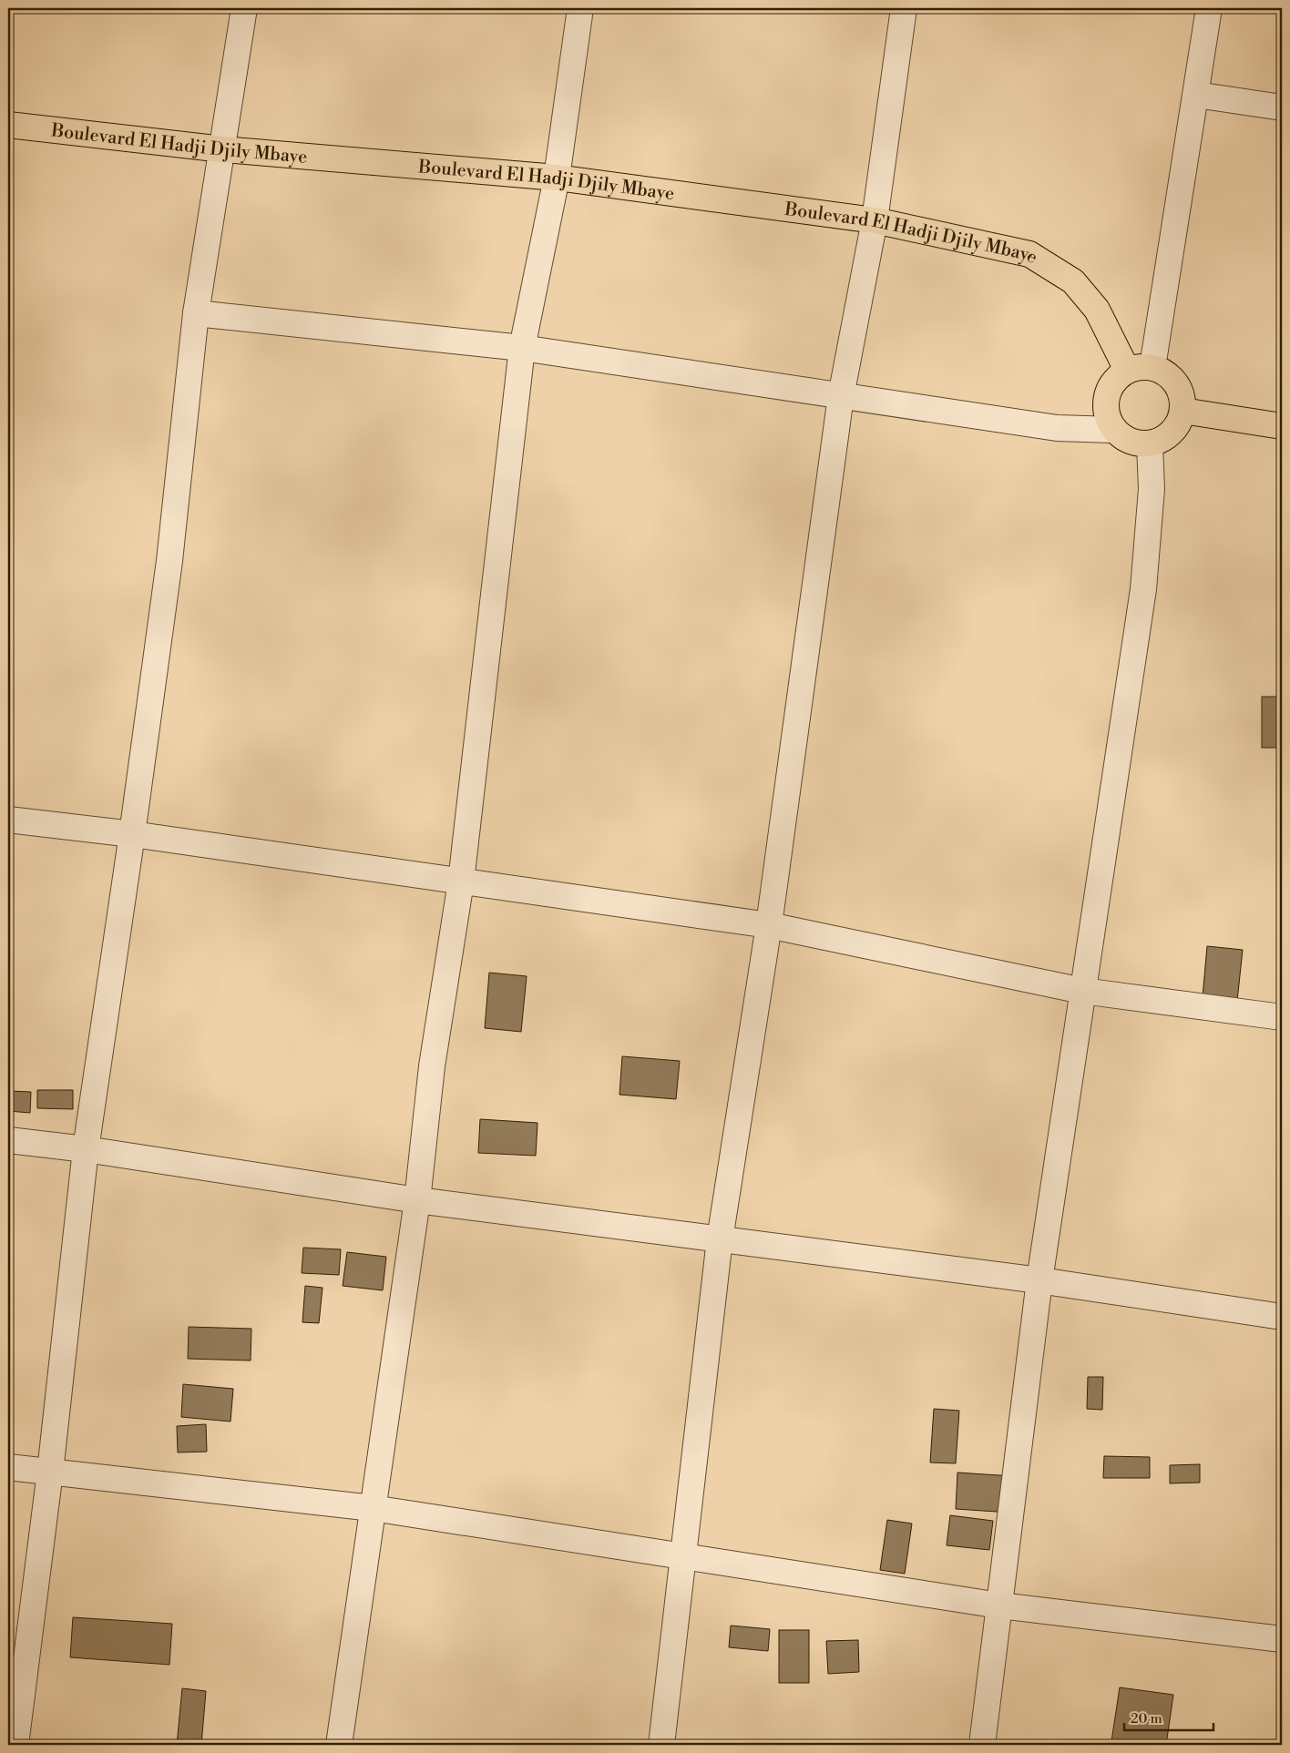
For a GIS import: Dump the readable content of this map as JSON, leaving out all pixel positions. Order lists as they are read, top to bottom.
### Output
{
  "streets": {
    "main road": ["Boulevard El Hadji Djily Mbaye"]
  },
  "scale_bar": "20 m"
}
